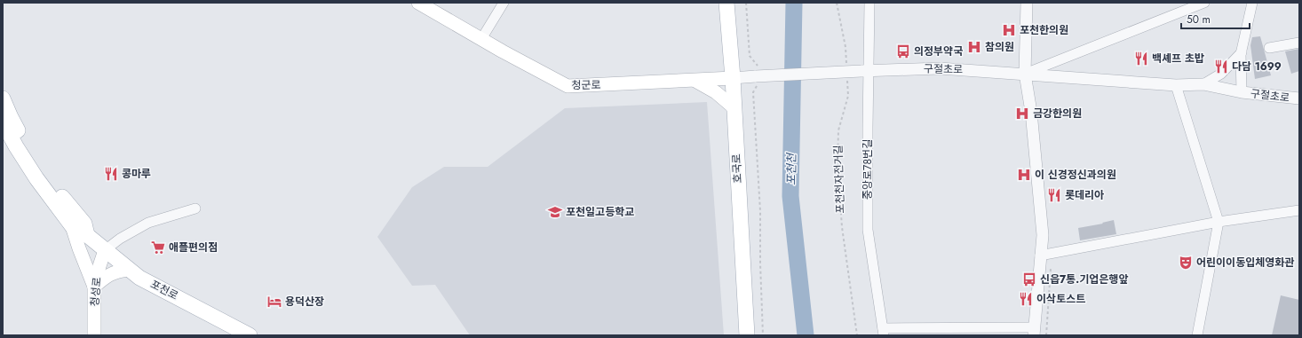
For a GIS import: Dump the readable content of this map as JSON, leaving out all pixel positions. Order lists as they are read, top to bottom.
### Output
{
  "streets": {
    "main road": [
      "청군로",
      "호국로",
      "포천로",
      "청성로"
    ],
    "street": ["구절초로", "중앙로78번길"],
    "path": ["포천천자전거길"]
  },
  "crossings": [
    ["구절초로", "청군로"],
    ["구절초로", "호국로"],
    ["구절초로", "중앙로78번길"],
    ["청군로", "호국로"],
    ["포천로", "청성로"]
  ],
  "water": ["포천천"],
  "places": {
    "hospital": [
      "포천한의원",
      "참의원",
      "금강한의원",
      "이 신경정신과의원"
    ],
    "bus stop": ["의정부약국", "신읍7통.기업은행앞"],
    "restaurant": [
      "백셰프 초밥",
      "다담 1699",
      "콩마루",
      "롯데리아",
      "이삭토스트"
    ],
    "school or university": ["포천일고등학교"],
    "supermarket": ["애플편의점"],
    "theatre": ["어린이이동입체영화관"],
    "hotel": ["용덕산장"]
  },
  "scale_bar": "50 m"
}
